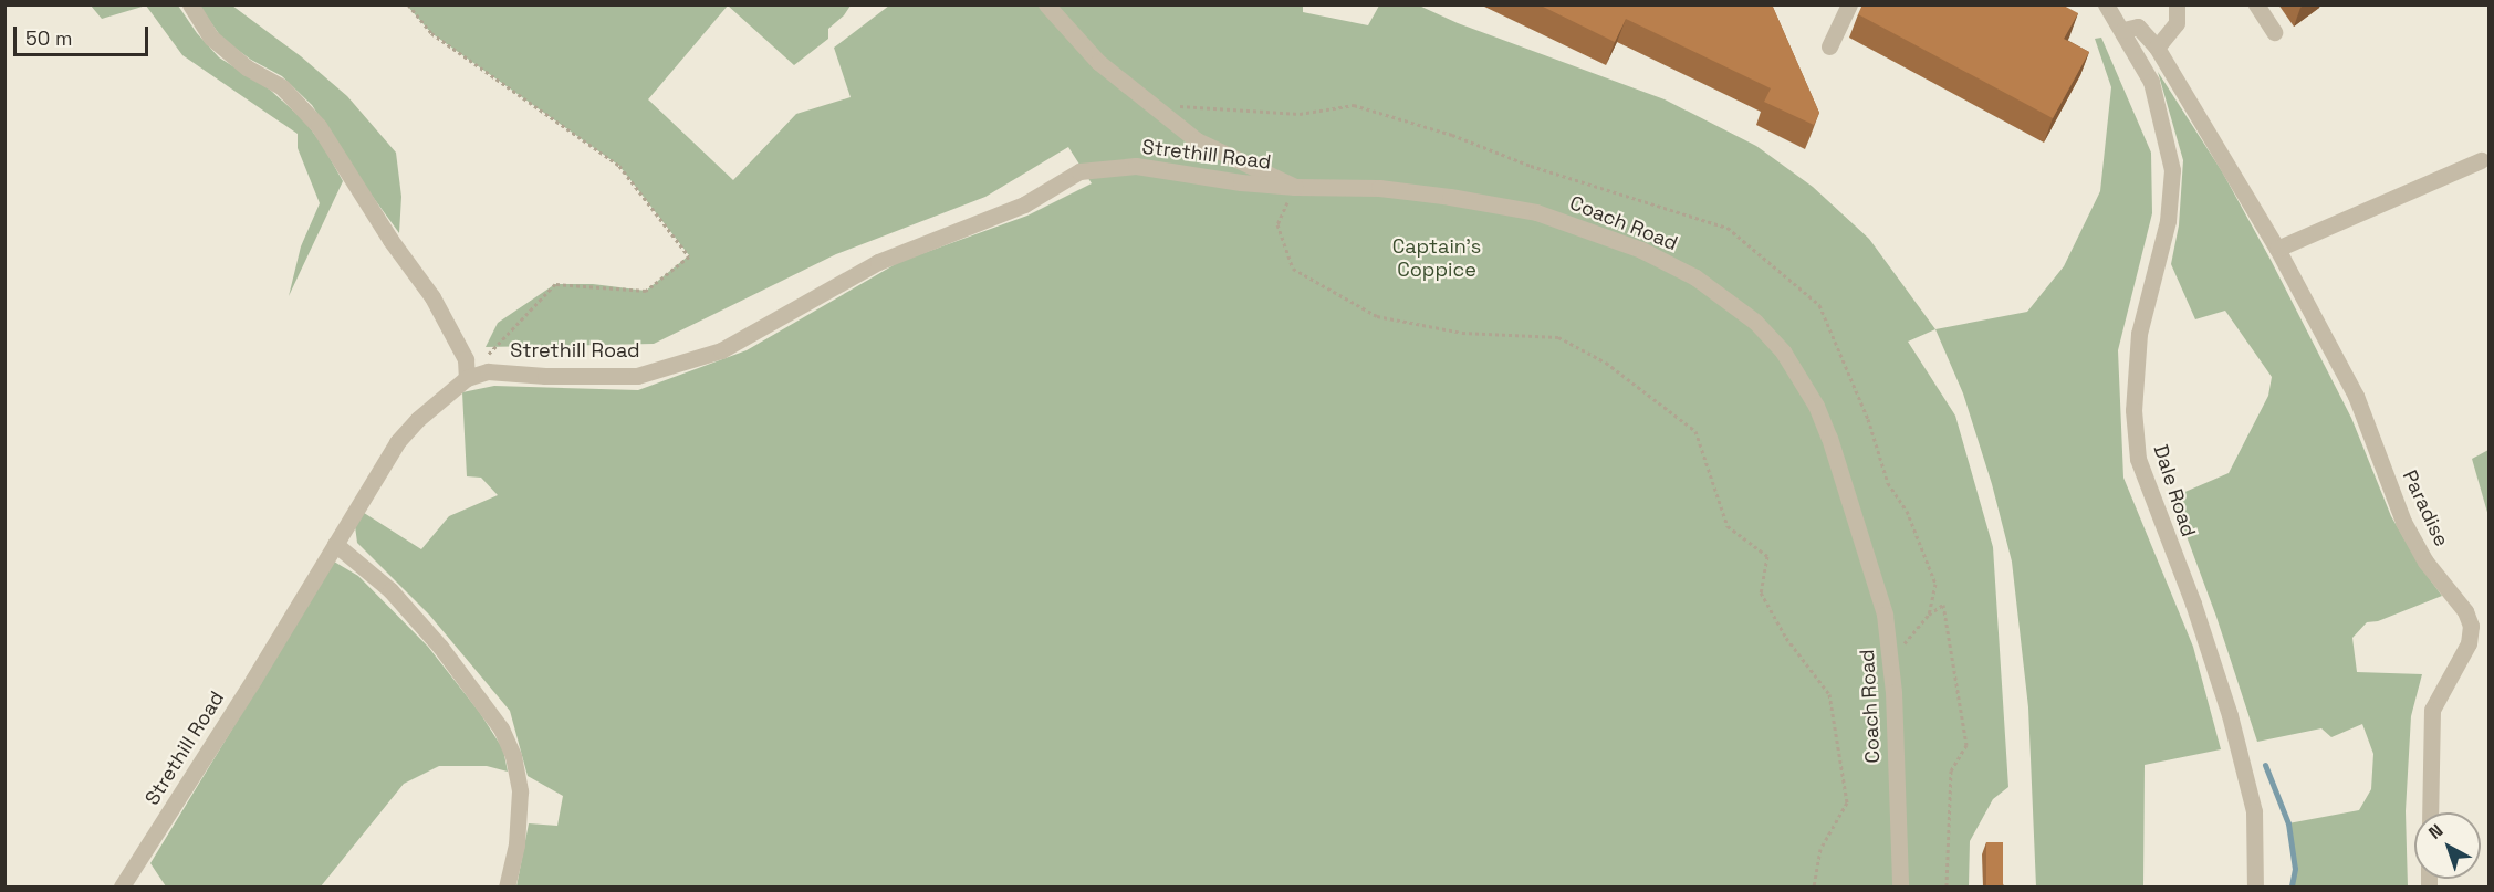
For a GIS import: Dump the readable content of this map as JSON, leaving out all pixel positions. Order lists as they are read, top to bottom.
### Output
{
  "streets": {
    "street": [
      "Strethill Road",
      "Coach Road",
      "Dale Road",
      "Paradise"
    ]
  },
  "crossings": [
    ["Strethill Road", "Coach Road"],
    ["Dale Road", "Paradise"]
  ],
  "parks": ["Captain's Coppice"],
  "scale_bar": "50 m",
  "north": "top left"
}
